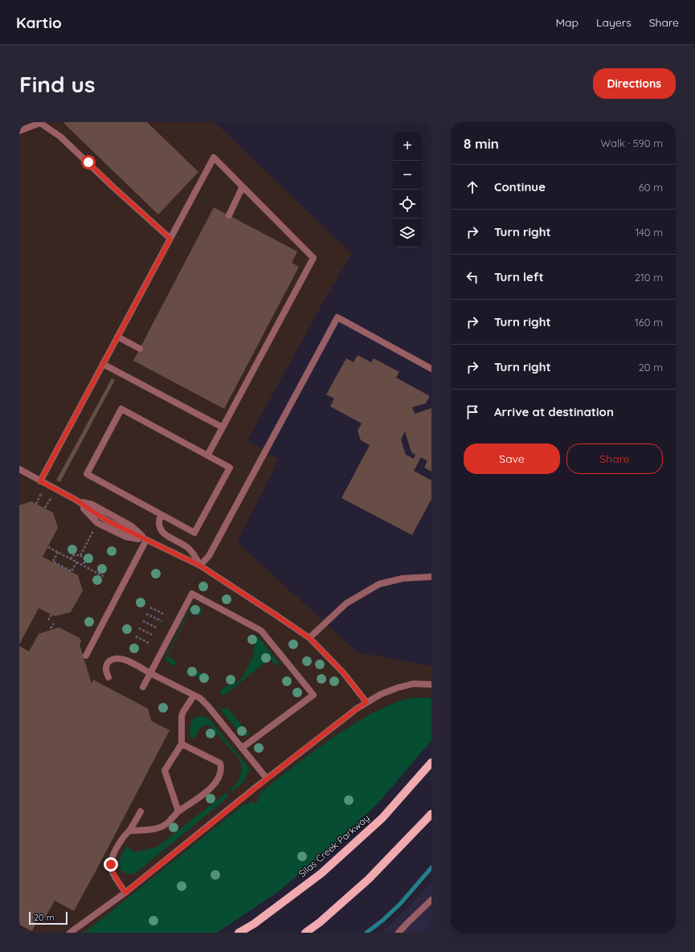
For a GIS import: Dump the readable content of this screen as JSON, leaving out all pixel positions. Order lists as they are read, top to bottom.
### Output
{
  "streets": {
    "main road": ["Silas Creek Parkway"]
  },
  "scale_bar": "20 m",
  "page": {
    "header": "Kartio",
    "nav": ["Map", "Layers", "Share"],
    "buttons": [
      "Directions",
      ["Save", "Share"]
    ],
    "title": "Find us",
    "heading": ["8 min", "Walk · 590 m"],
    "map_buttons": ["+", "−"],
    "list": [
      ["Continue", "60 m"],
      ["Turn right", "140 m"],
      ["Turn left", "210 m"],
      ["Turn right", "160 m"],
      ["Turn right", "20 m"],
      "Arrive at destination"
    ],
    "scale": "20 m"
  }
}
